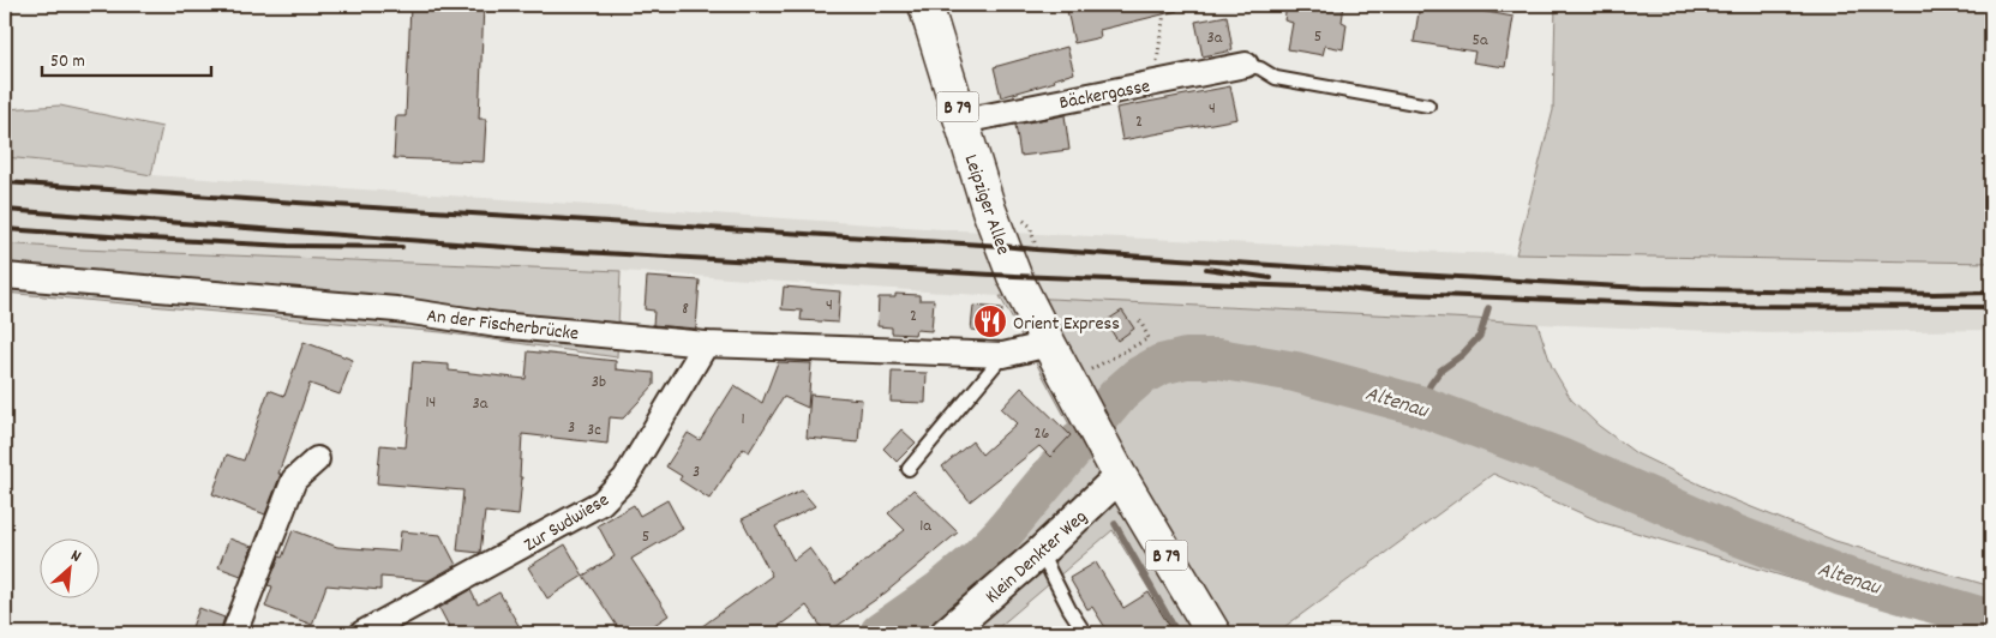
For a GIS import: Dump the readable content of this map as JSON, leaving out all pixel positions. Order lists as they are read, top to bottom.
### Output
{
  "streets": {
    "main road": ["B 79", "Leipziger Allee"],
    "street": [
      "Bäckergasse",
      "An der Fischerbrücke",
      "Zur Sudwiese",
      "Klein Denkter Weg"
    ]
  },
  "crossings": [
    ["Bäckergasse", "Leipziger Allee"],
    ["B 79", "Leipziger Allee"],
    ["B 79", "Klein Denkter Weg"],
    ["Leipziger Allee", "An der Fischerbrücke"],
    ["An der Fischerbrücke", "Zur Sudwiese"]
  ],
  "water": ["Altenau"],
  "places": {
    "restaurant": ["Orient Express"]
  },
  "house_numbers": [
    "5",
    "3a",
    "5a",
    "4",
    "2",
    "4",
    "8",
    "2",
    "3b",
    "14",
    "3a",
    "1",
    "3",
    "3c",
    "26",
    "3",
    "1a",
    "5"
  ],
  "scale_bar": "50 m",
  "north": "top right"
}
